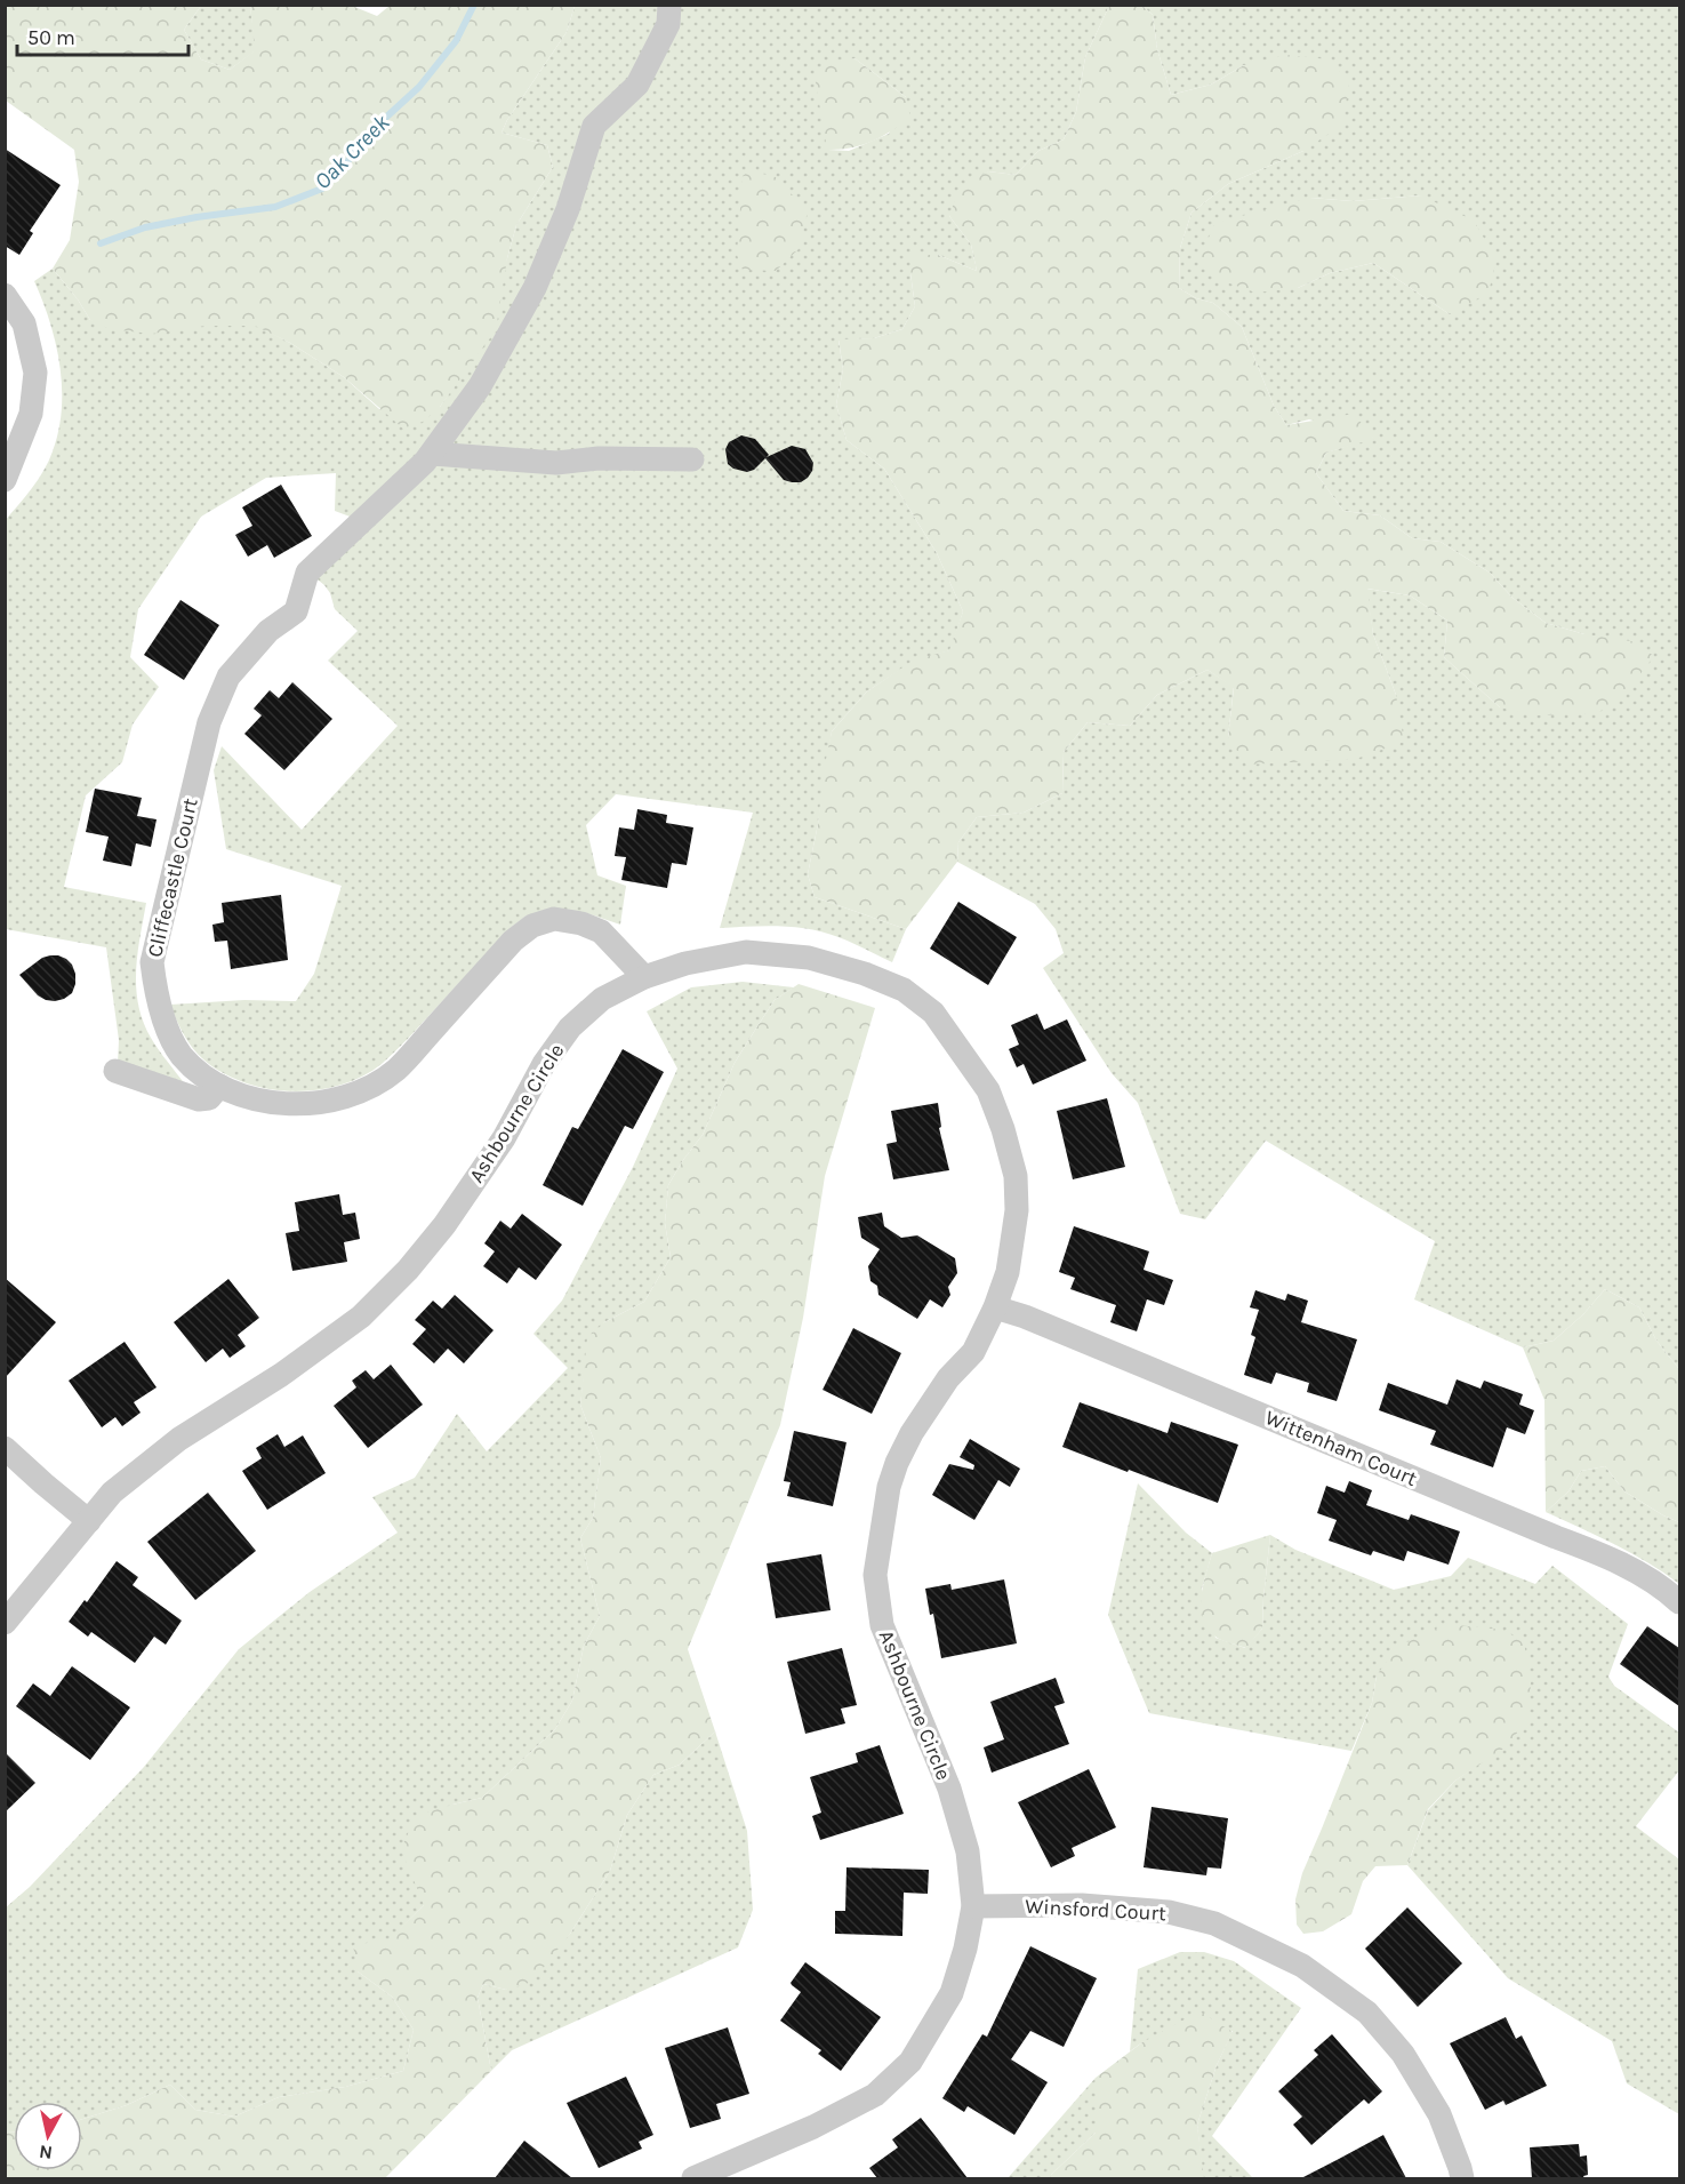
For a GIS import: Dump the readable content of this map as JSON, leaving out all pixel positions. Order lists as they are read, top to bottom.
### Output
{
  "streets": {
    "street": [
      "Cliffecastle Court",
      "Ashbourne Circle",
      "Wittenham Court",
      "Winsford Court"
    ]
  },
  "crossings": [
    ["Cliffecastle Court", "Ashbourne Circle"],
    ["Ashbourne Circle", "Wittenham Court"],
    ["Ashbourne Circle", "Winsford Court"]
  ],
  "water": ["Oak Creek"],
  "scale_bar": "50 m",
  "north": "bottom"
}
